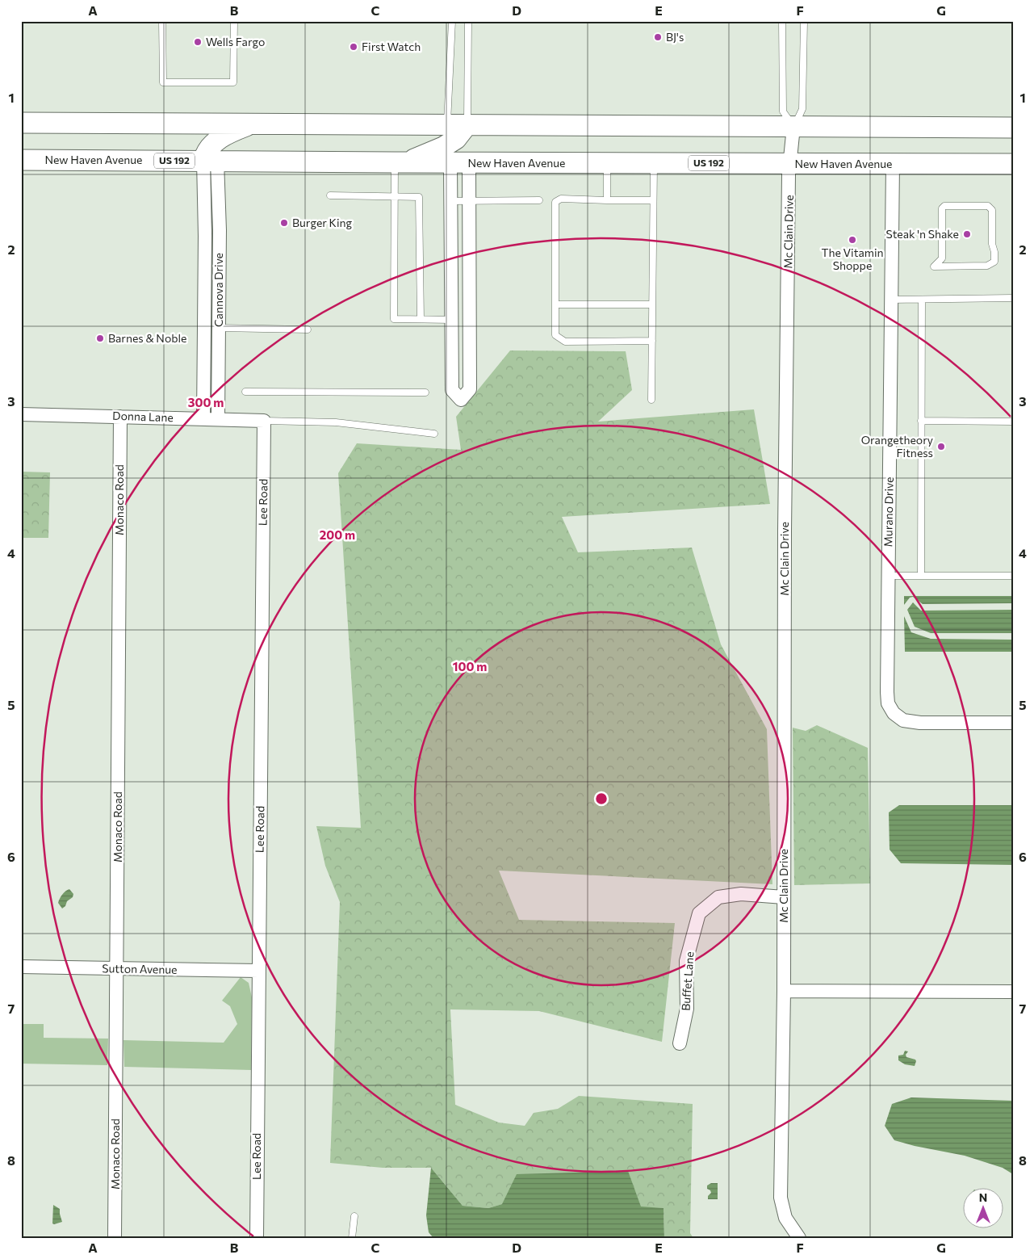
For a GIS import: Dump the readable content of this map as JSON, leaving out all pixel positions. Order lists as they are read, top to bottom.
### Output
{
  "streets": {
    "main road": ["New Haven Avenue", "US 192"],
    "street": [
      "Mc Clain Drive",
      "Cannova Drive",
      "Donna Lane",
      "Monaco Road",
      "Lee Road",
      "Murano Drive",
      "Sutton Avenue",
      "Buffet Lane"
    ]
  },
  "crossings": [
    ["New Haven Avenue", "Mc Clain Drive"],
    ["New Haven Avenue", "Cannova Drive"],
    ["New Haven Avenue", "Murano Drive"],
    ["Mc Clain Drive", "Buffet Lane"],
    ["Cannova Drive", "Donna Lane"],
    ["Donna Lane", "Monaco Road"],
    ["Donna Lane", "Lee Road"],
    ["Monaco Road", "Sutton Avenue"],
    ["Lee Road", "Sutton Avenue"]
  ],
  "places": [
    "BJ's",
    "Wells Fargo",
    "First Watch",
    "Burger King",
    "Steak 'n Shake",
    "The Vitamin Shoppe",
    "Barnes & Noble",
    "Orangetheory Fitness"
  ],
  "north": "top",
  "grid": {
    "columns": [
      "A",
      "B",
      "C",
      "D",
      "E",
      "F",
      "G"
    ],
    "rows": [
      "1",
      "2",
      "3",
      "4",
      "5",
      "6",
      "7",
      "8"
    ]
  },
  "rings": ["300 m", "200 m", "100 m"]
}
